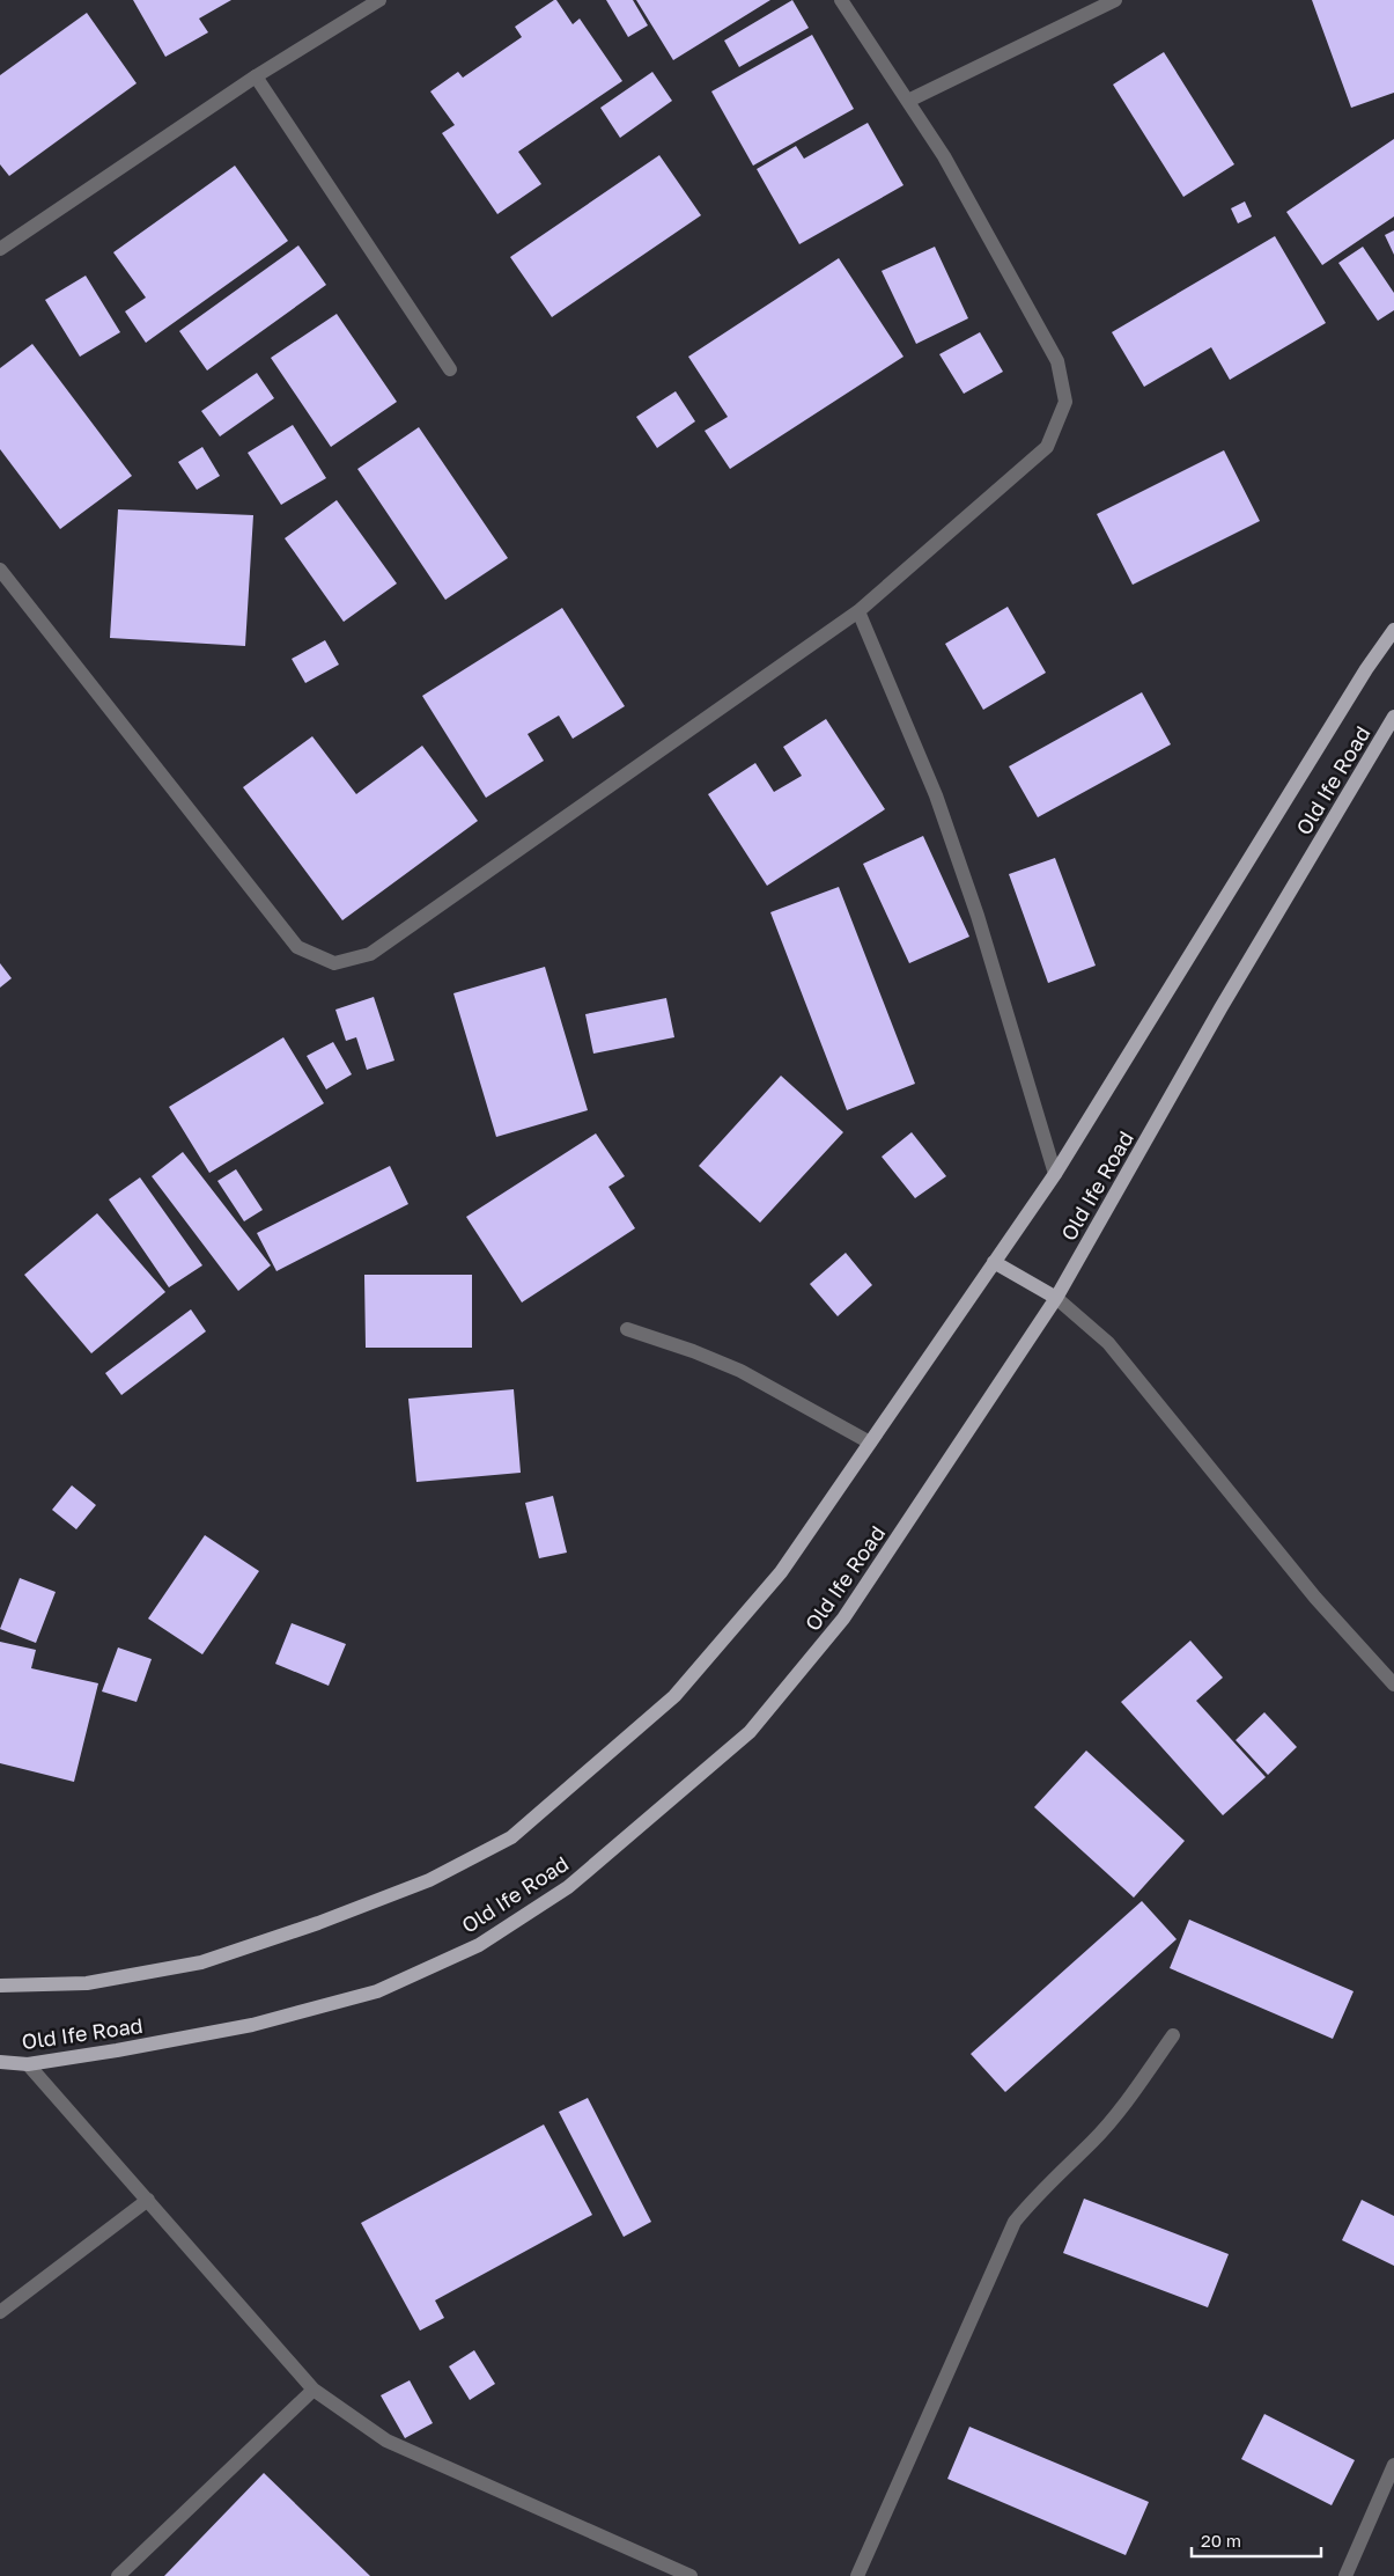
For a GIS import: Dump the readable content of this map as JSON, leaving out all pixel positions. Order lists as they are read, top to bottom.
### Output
{
  "streets": {
    "main road": ["Old Ife Road"]
  },
  "scale_bar": "20 m"
}
